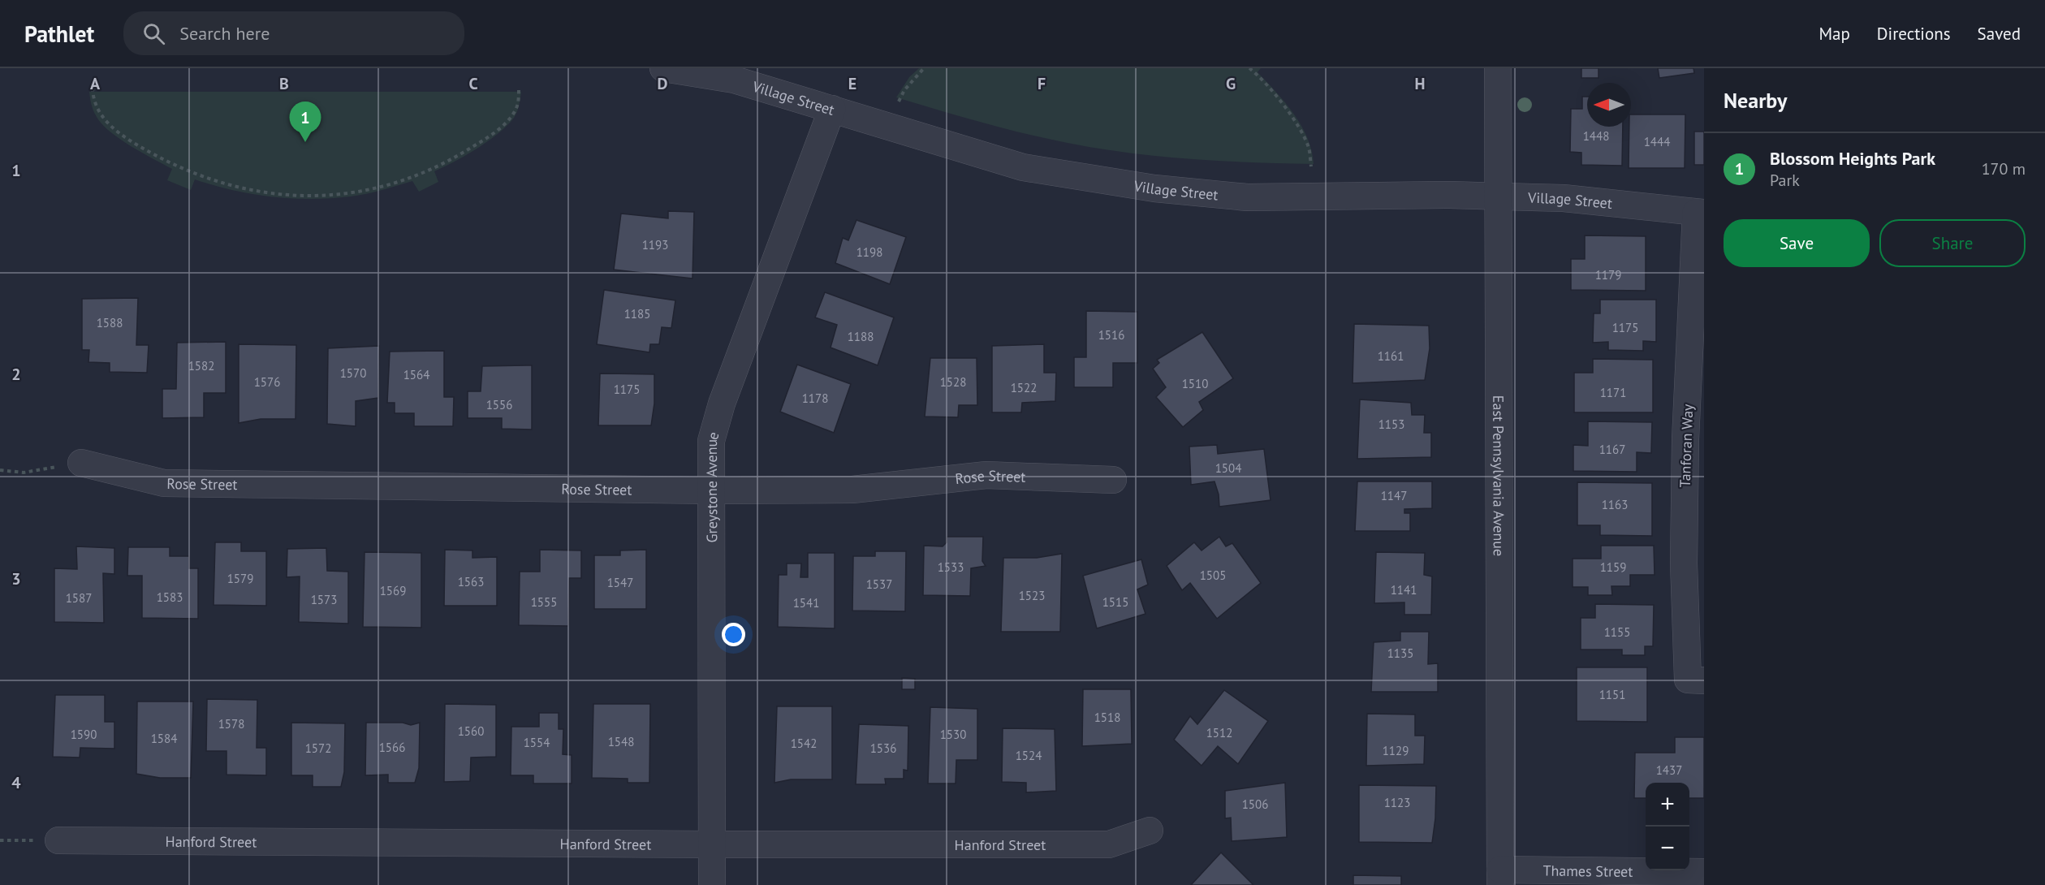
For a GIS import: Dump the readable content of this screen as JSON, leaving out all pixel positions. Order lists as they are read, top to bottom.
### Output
{
  "streets": {
    "street": [
      "Village Street",
      "Tanforan Way",
      "East Pennsylvania Avenue",
      "Rose Street",
      "Greystone Avenue",
      "Hanford Street",
      "Thames Street"
    ]
  },
  "crossings": [
    ["Village Street", "Tanforan Way"],
    ["Village Street", "East Pennsylvania Avenue"],
    ["Village Street", "Greystone Avenue"],
    ["East Pennsylvania Avenue", "Thames Street"],
    ["Rose Street", "Greystone Avenue"],
    ["Greystone Avenue", "Hanford Street"]
  ],
  "house_numbers": [
    "1448",
    "1444",
    "1193",
    "1198",
    "1179",
    "1185",
    "1588",
    "1175",
    "1516",
    "1188",
    "1161",
    "1582",
    "1570",
    "1564",
    "1576",
    "1528",
    "1510",
    "1522",
    "1175",
    "1171",
    "1178",
    "1556",
    "1153",
    "1167",
    "1504",
    "1147",
    "1163",
    "1533",
    "1159",
    "1505",
    "1579",
    "1563",
    "1547",
    "1537",
    "1141",
    "1569",
    "1523",
    "1583",
    "1587",
    "1573",
    "1555",
    "1515",
    "1541",
    "1155",
    "1135",
    "1151",
    "1518",
    "1578",
    "1560",
    "1512",
    "1590",
    "1530",
    "1584",
    "1548",
    "1554",
    "1542",
    "1566",
    "1572",
    "1536",
    "1129",
    "1524",
    "1437",
    "1123",
    "1506"
  ],
  "north": "left",
  "page": {
    "header": "Pathlet",
    "search": "Search here",
    "nav": ["Map", "Directions", "Saved"],
    "heading": "Nearby",
    "pins": "1",
    "list": [
      {
        "mark": "1",
        "name": "Blossom Heights Park",
        "note": "Park",
        "value": "170 m"
      }
    ],
    "buttons": ["Save", "Share"],
    "map_buttons": ["+", "−"]
  },
  "grid": {
    "columns": [
      "A",
      "B",
      "C",
      "D",
      "E",
      "F",
      "G",
      "H"
    ],
    "rows": [
      "1",
      "2",
      "3",
      "4"
    ]
  }
}
